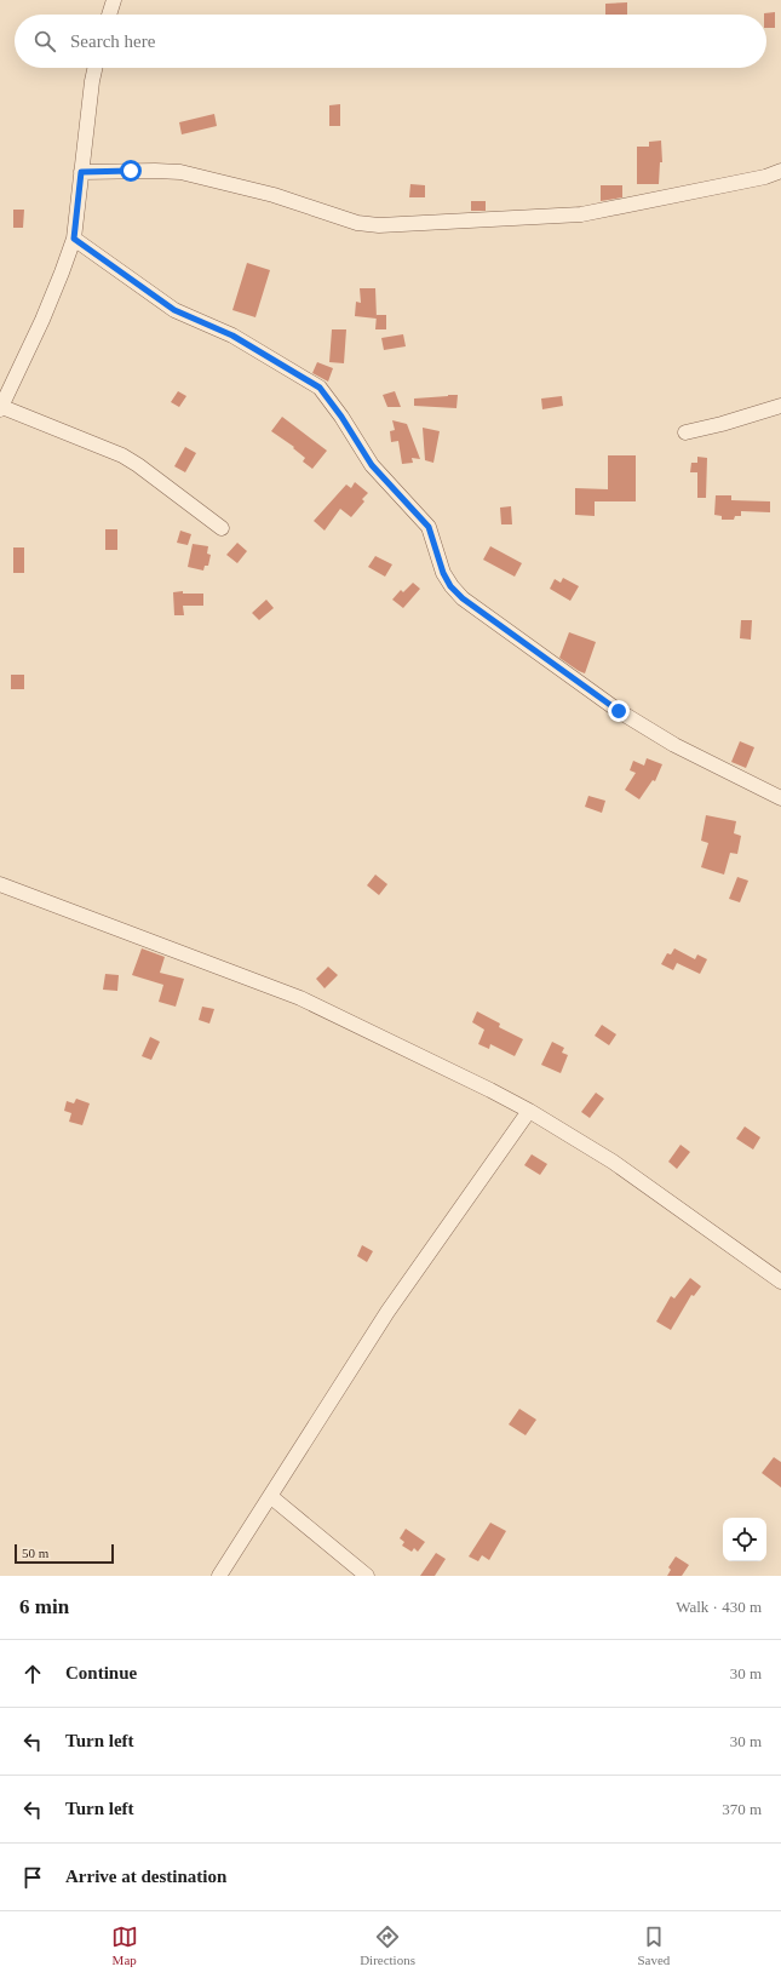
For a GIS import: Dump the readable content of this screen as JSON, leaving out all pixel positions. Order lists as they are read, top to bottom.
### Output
{
  "scale_bar": "50 m",
  "page": {
    "search": "Search here",
    "scale": "50 m",
    "heading": ["6 min", "Walk · 430 m"],
    "list": [
      ["Continue", "30 m"],
      ["Turn left", "30 m"],
      ["Turn left", "370 m"],
      "Arrive at destination"
    ],
    "nav": ["Map", "Directions", "Saved"]
  }
}
